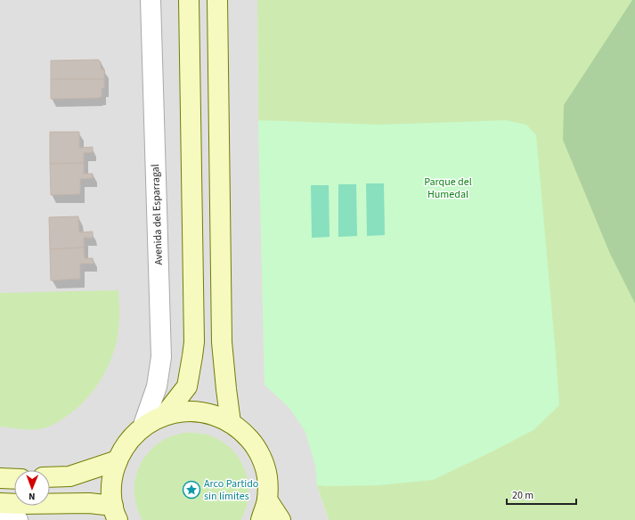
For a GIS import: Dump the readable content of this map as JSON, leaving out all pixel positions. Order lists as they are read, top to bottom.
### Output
{
  "streets": {
    "street": ["Avenida del Esparragal"]
  },
  "parks": ["Parque del Humedal"],
  "places": {
    "place": ["Arco Partido sin límites"]
  },
  "scale_bar": "20 m",
  "north": "bottom"
}
